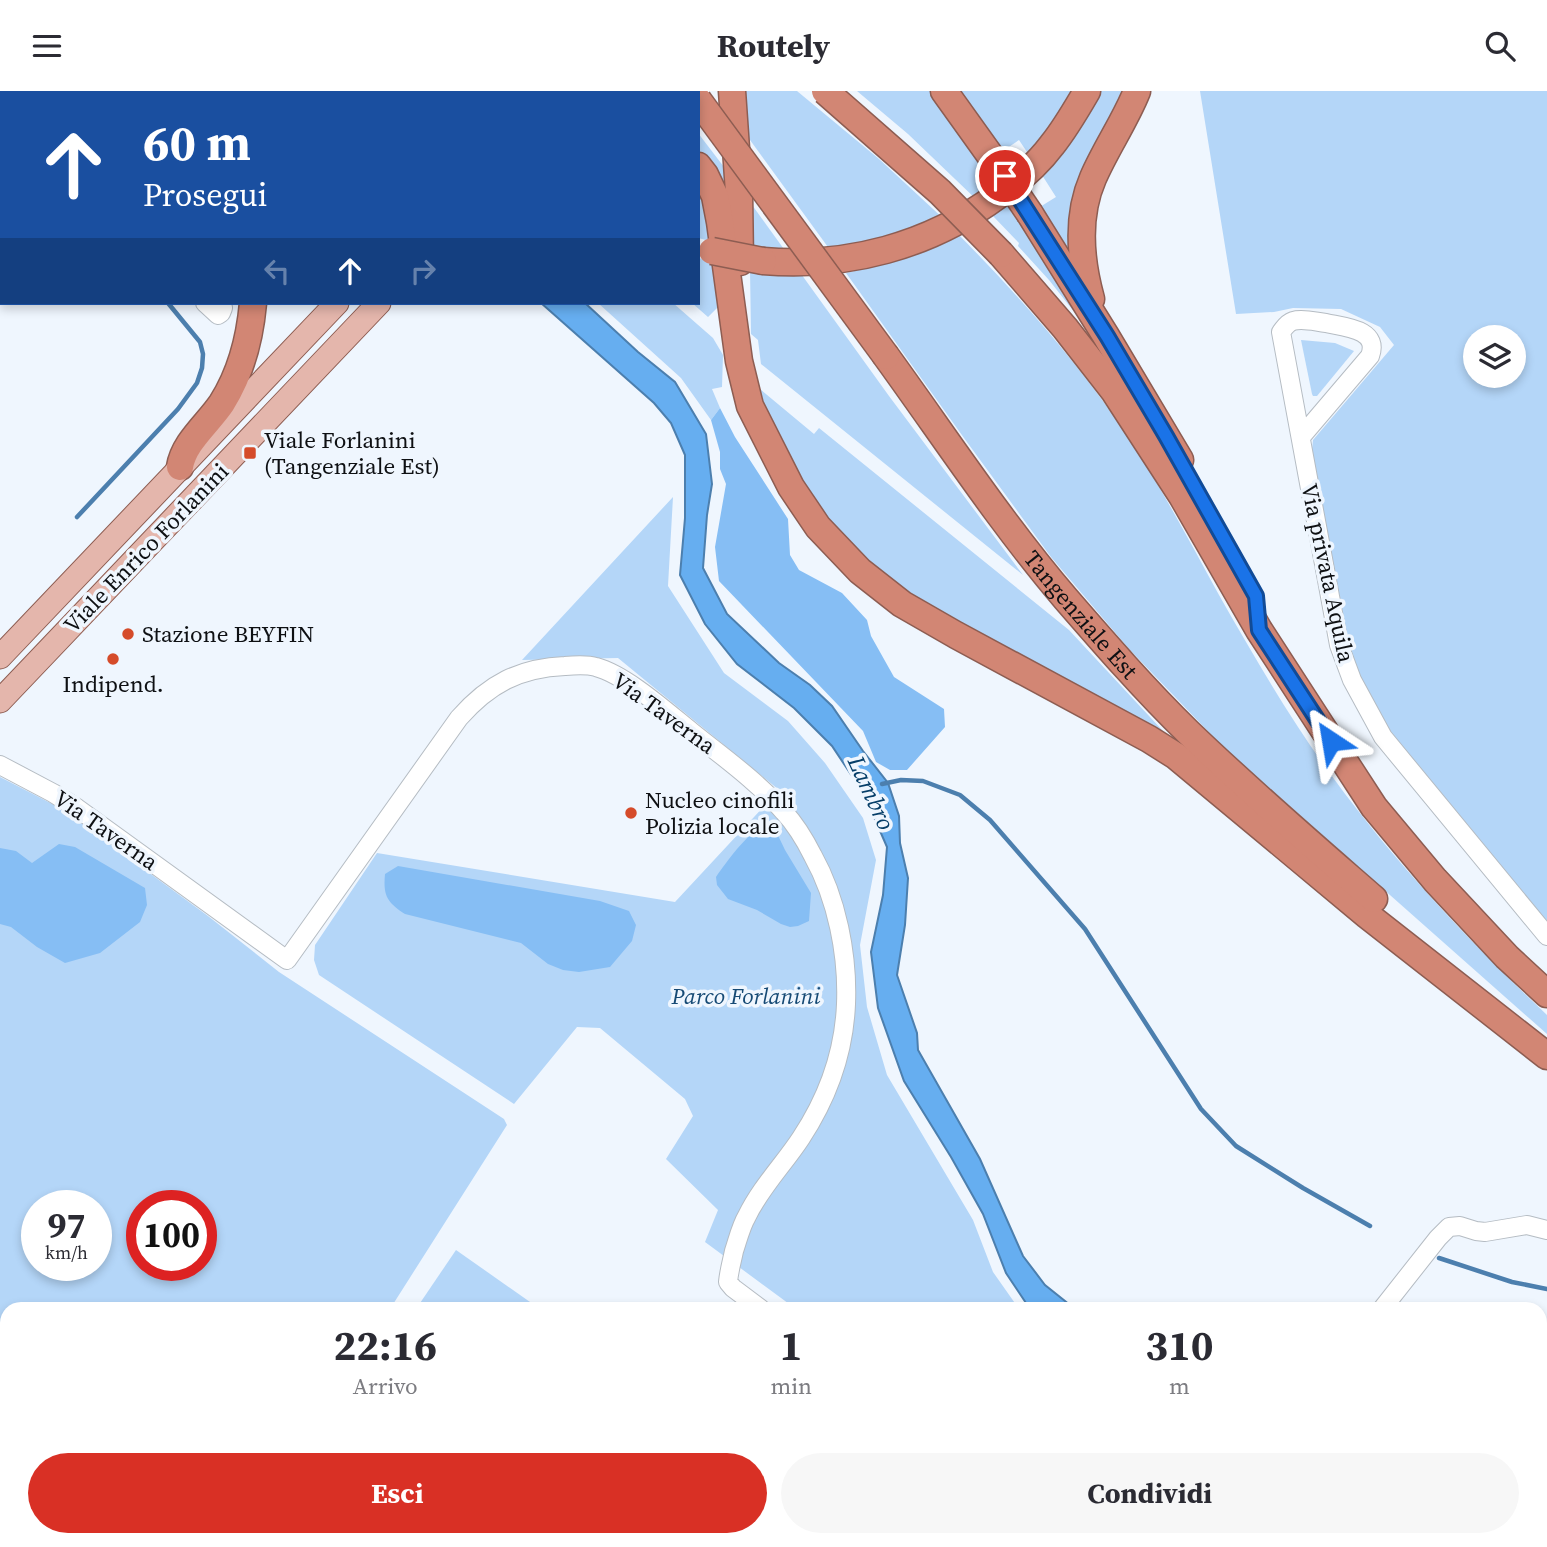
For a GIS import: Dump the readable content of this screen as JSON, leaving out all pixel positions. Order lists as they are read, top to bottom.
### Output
{
  "streets": {
    "highway": ["Tangenziale Est"],
    "main road": ["Viale Enrico Forlanini"],
    "street": ["Via privata Aquila", "Via Taverna"]
  },
  "water": ["Lambro"],
  "parks": ["Parco Forlanini"],
  "places": {
    "transit": ["Viale Forlanini (Tangenziale Est)"],
    "other": ["Stazione BEYFIN", "Indipend.", "Nucleo cinofili Polizia locale"]
  },
  "page": {
    "header": "Routely",
    "turn": ["60 m", "Prosegui"],
    "speed": "97 km/h",
    "limit": "100",
    "eta": [
      "22:16",
      "Arrivo",
      "1",
      "min",
      "310",
      "m"
    ],
    "buttons": ["Esci", "Condividi"]
  }
}
